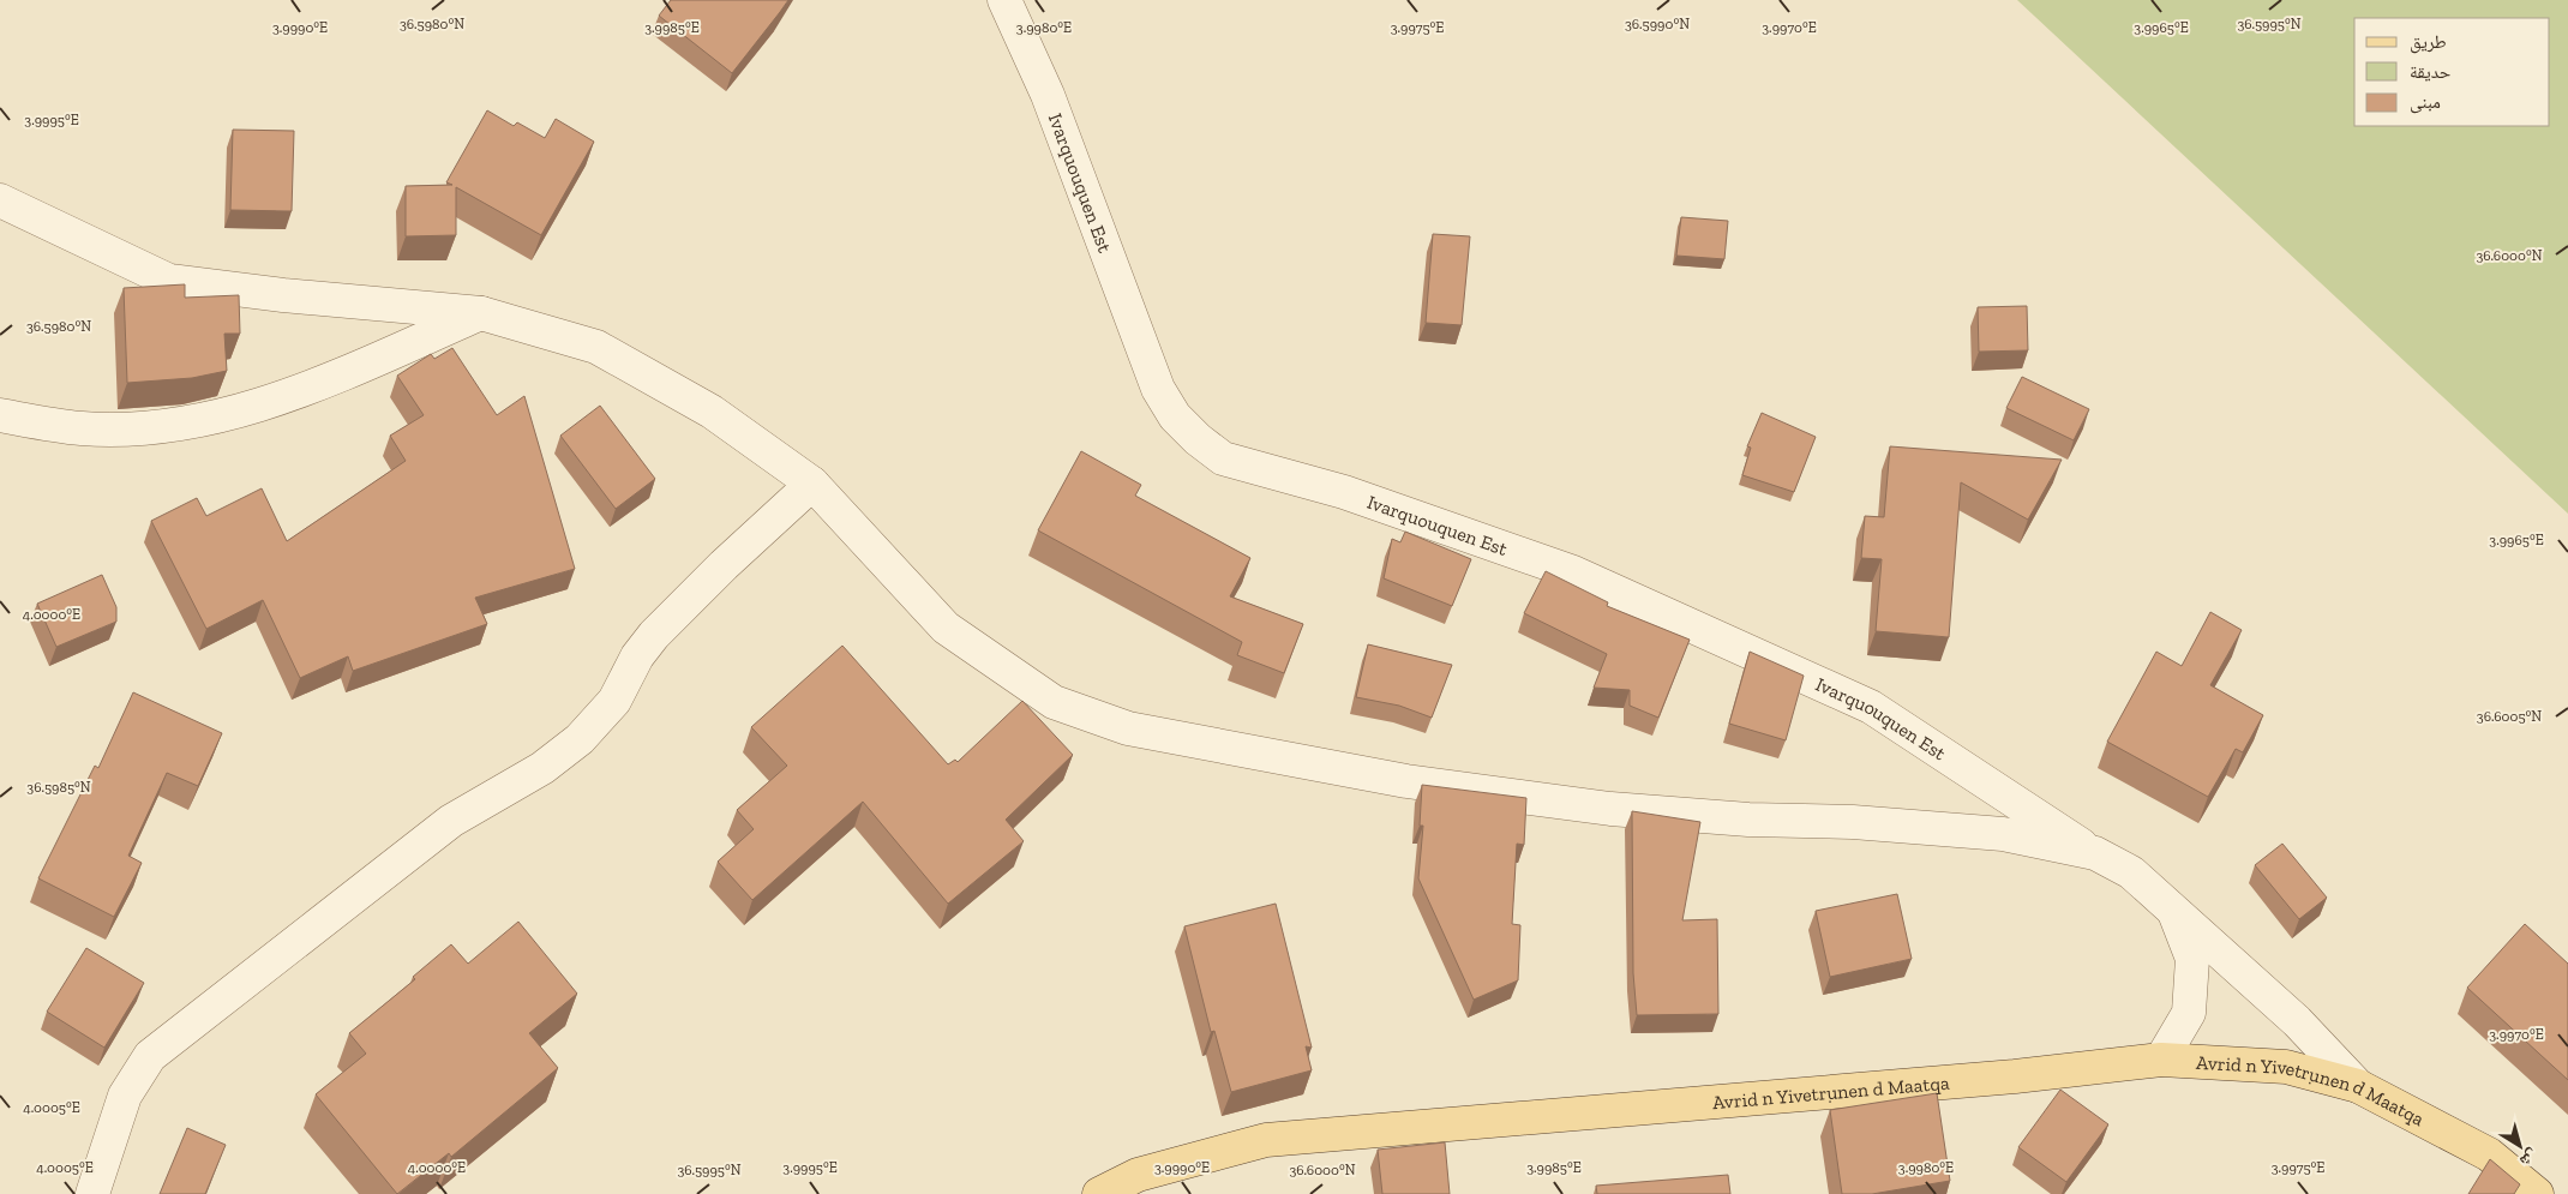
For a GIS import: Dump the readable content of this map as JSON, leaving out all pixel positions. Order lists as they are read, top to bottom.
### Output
{
  "streets": {
    "main road": ["Avrid n Yivetṛunen d Maatqa"],
    "street": ["Ivarquouquen Est"]
  },
  "legend": ["طريق", "حديقة", "مبنى"],
  "north": "bottom right",
  "coordinates": [
    "36.5980°N",
    "36.5990°N",
    "36.5995°N",
    "3.9990°E",
    "3.9985°E",
    "3.9980°E",
    "3.9975°E",
    "3.9970°E",
    "3.9965°E",
    "3.9995°E",
    "36.6000°N",
    "4.0000°E",
    "36.6005°N",
    "36.5985°N",
    "4.0005°E"
  ]
}
